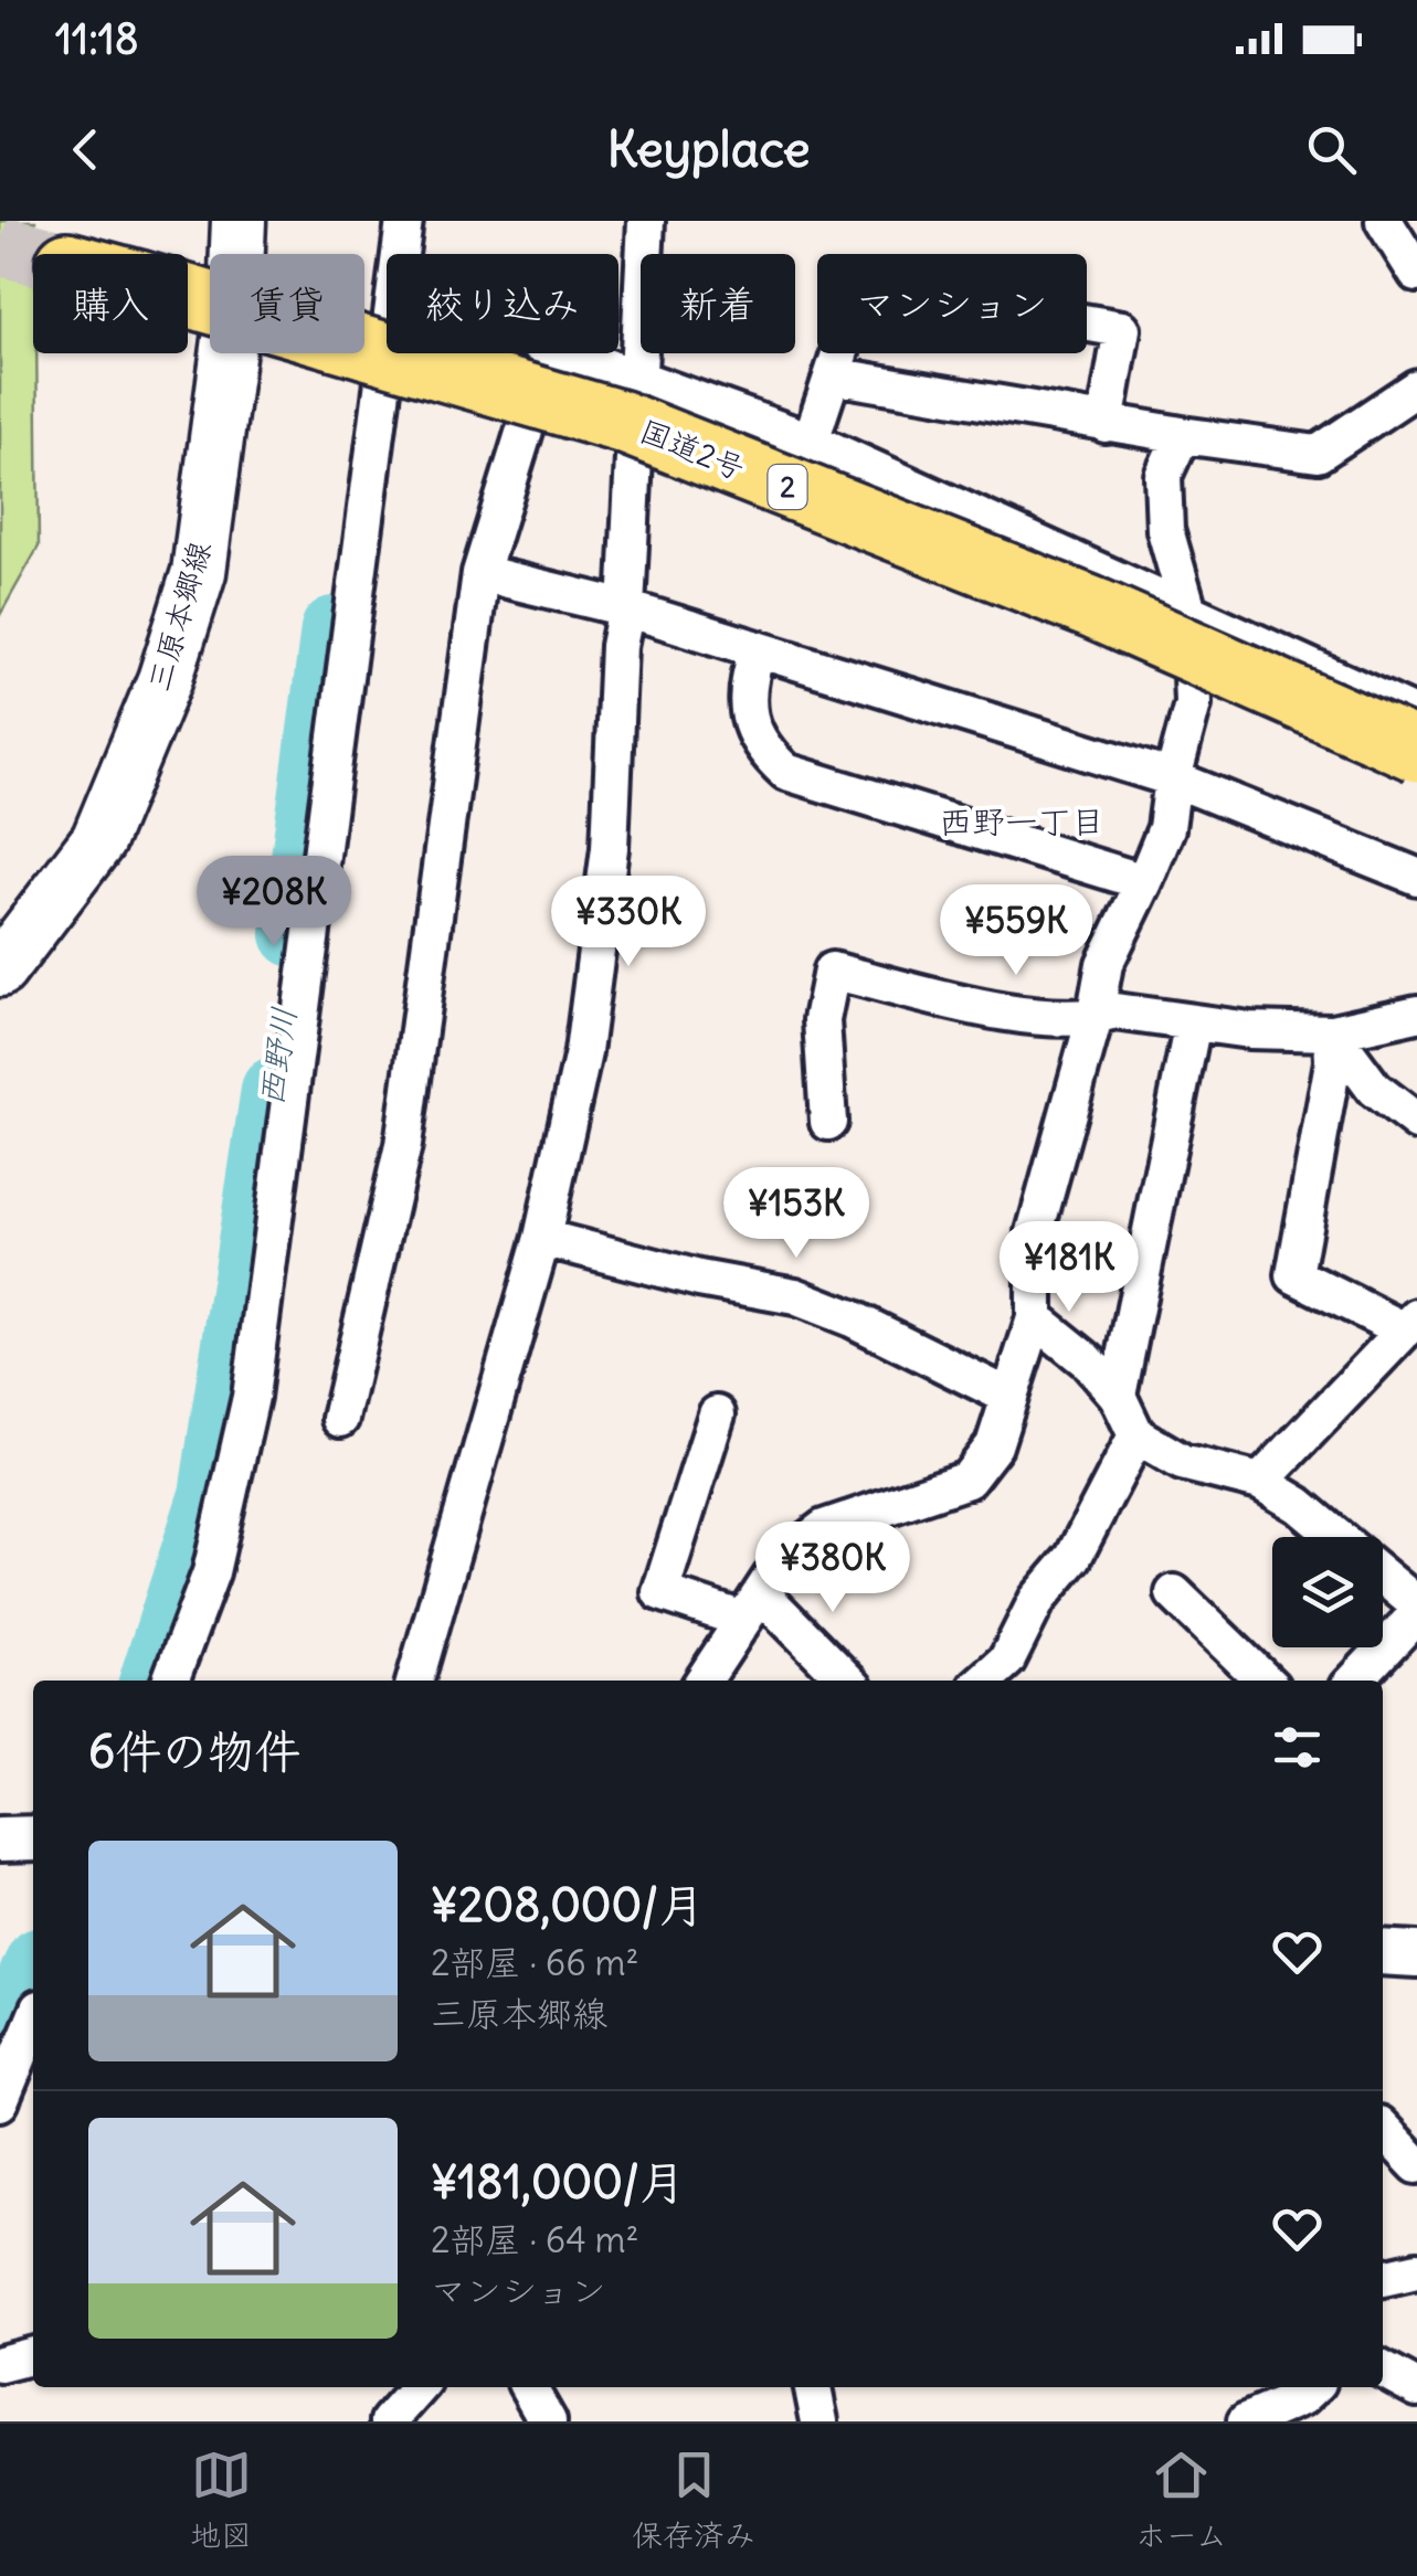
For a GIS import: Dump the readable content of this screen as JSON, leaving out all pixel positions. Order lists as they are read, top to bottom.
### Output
{
  "streets": {
    "highway": ["国道2号", "2"],
    "main road": ["三原本郷線"]
  },
  "districts": ["西野一丁目"],
  "water": ["西野川"],
  "page": {
    "status": "11:18",
    "header": "Keyplace",
    "chip": [
      "購入",
      "賃貸",
      "絞り込み",
      "新着",
      "マンション"
    ],
    "price": [
      "¥208K",
      "¥330K",
      "¥559K",
      "¥153K",
      "¥181K",
      "¥380K"
    ],
    "heading": "6件の物件",
    "list": [
      {
        "name": "¥208,000/月",
        "note": "2部屋 · 66 m² · 三原本郷線"
      },
      {
        "name": "¥181,000/月",
        "note": "2部屋 · 64 m² · マンション"
      }
    ],
    "tabs": ["地図", "保存済み", "ホーム"]
  }
}
